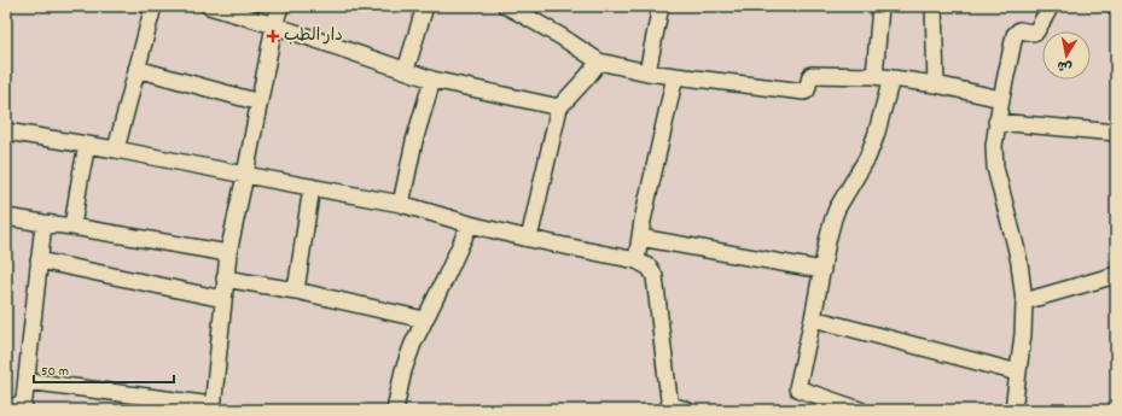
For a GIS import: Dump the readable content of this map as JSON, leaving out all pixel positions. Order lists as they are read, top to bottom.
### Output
{
  "places": {
    "health": ["دار الطب"]
  },
  "scale_bar": "50 m",
  "north": "bottom"
}
